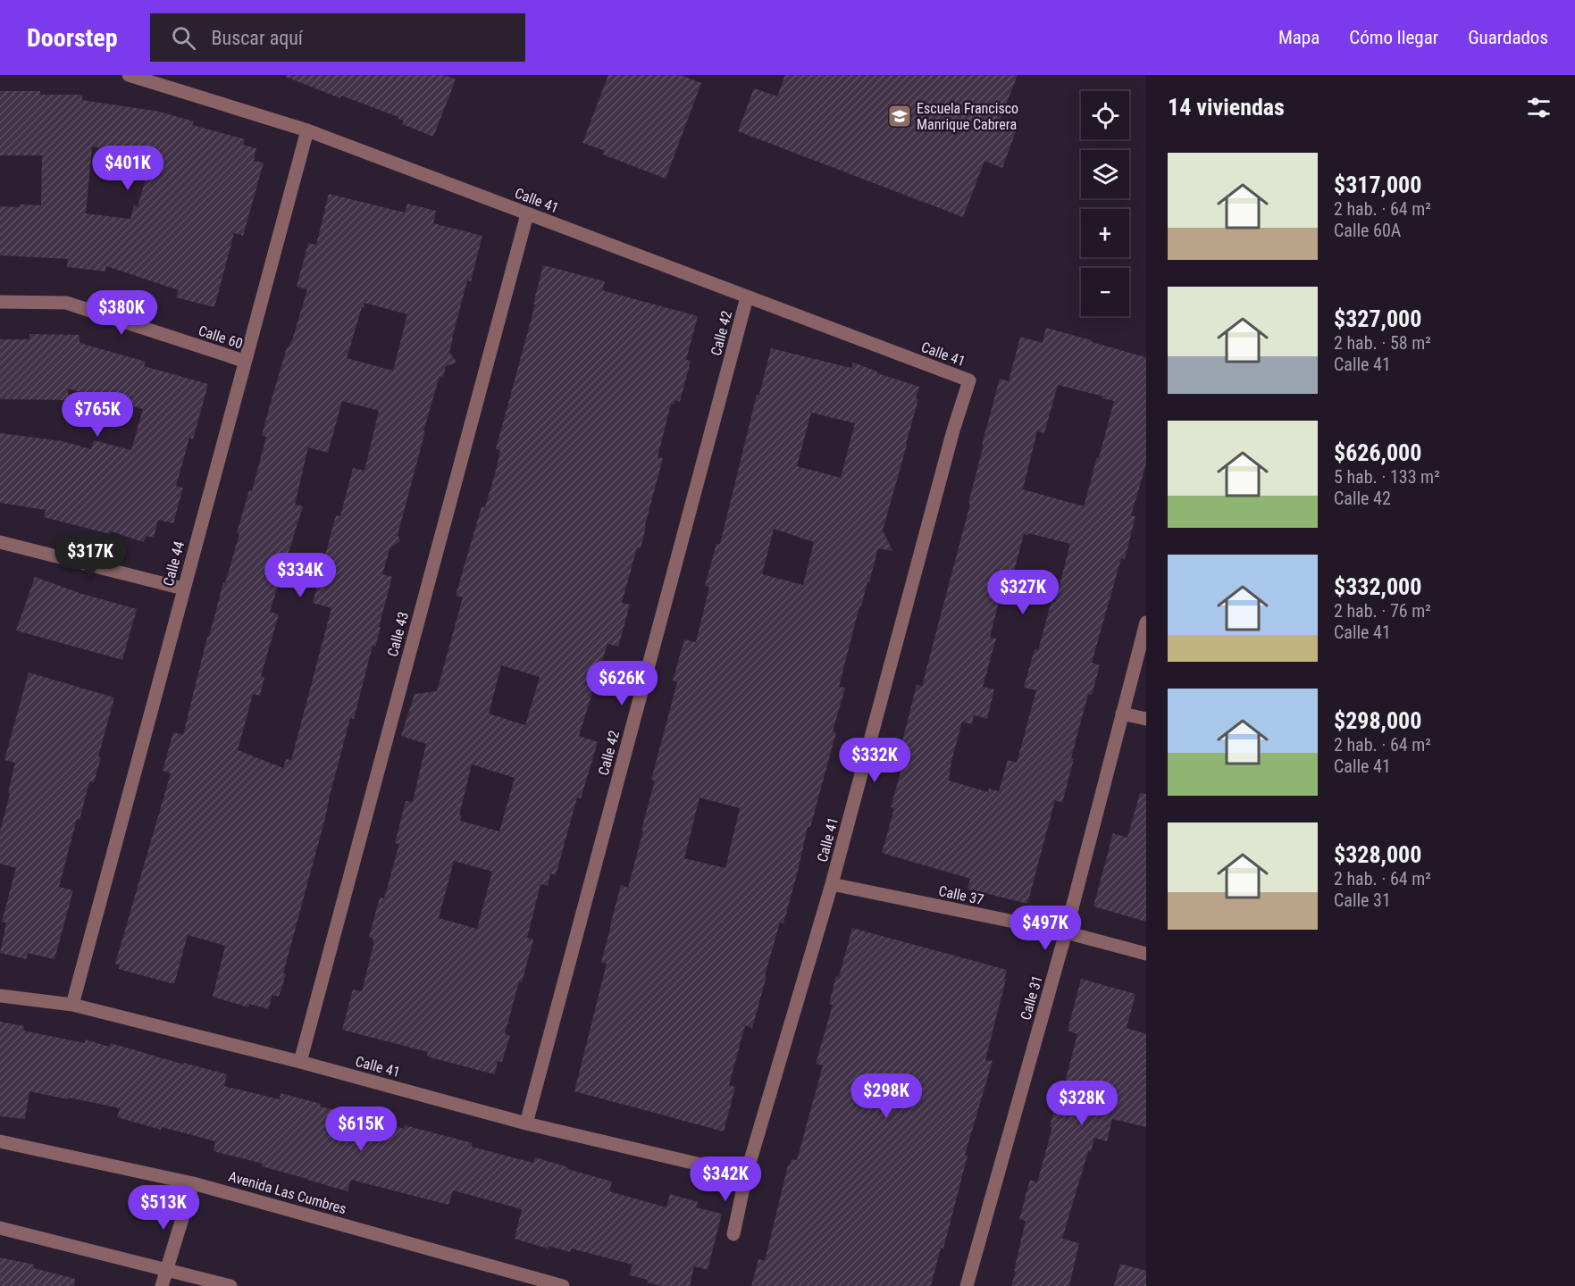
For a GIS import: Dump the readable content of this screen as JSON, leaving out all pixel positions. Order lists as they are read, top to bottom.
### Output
{
  "streets": {
    "street": [
      "Calle 41",
      "Calle 42",
      "Calle 60",
      "Calle 44",
      "Calle 43",
      "Calle 37",
      "Calle 31",
      "Avenida Las Cumbres"
    ]
  },
  "crossings": [
    ["Calle 41", "Calle 42"],
    ["Calle 41", "Calle 44"],
    ["Calle 41", "Calle 43"],
    ["Calle 41", "Calle 37"],
    ["Calle 60", "Calle 44"],
    ["Calle 37", "Calle 31"]
  ],
  "places": {
    "school or university": ["Escuela Francisco Manrique Cabrera"]
  },
  "page": {
    "header": "Doorstep",
    "search": "Buscar aquí",
    "nav": ["Mapa", "Cómo llegar", "Guardados"],
    "heading": "14 viviendas",
    "map_buttons": ["+", "−"],
    "list": [
      {
        "name": "$317,000",
        "note": "2 hab. · 64 m² · Calle 60A"
      },
      {
        "name": "$327,000",
        "note": "2 hab. · 58 m² · Calle 41"
      },
      {
        "name": "$626,000",
        "note": "5 hab. · 133 m² · Calle 42"
      },
      {
        "name": "$332,000",
        "note": "2 hab. · 76 m² · Calle 41"
      },
      {
        "name": "$298,000",
        "note": "2 hab. · 64 m² · Calle 41"
      },
      {
        "name": "$328,000",
        "note": "2 hab. · 64 m² · Calle 31"
      }
    ],
    "price": [
      "$401K",
      "$380K",
      "$765K",
      "$317K",
      "$334K",
      "$327K",
      "$626K",
      "$332K",
      "$497K",
      "$298K",
      "$328K",
      "$615K",
      "$342K",
      "$513K"
    ]
  }
}
